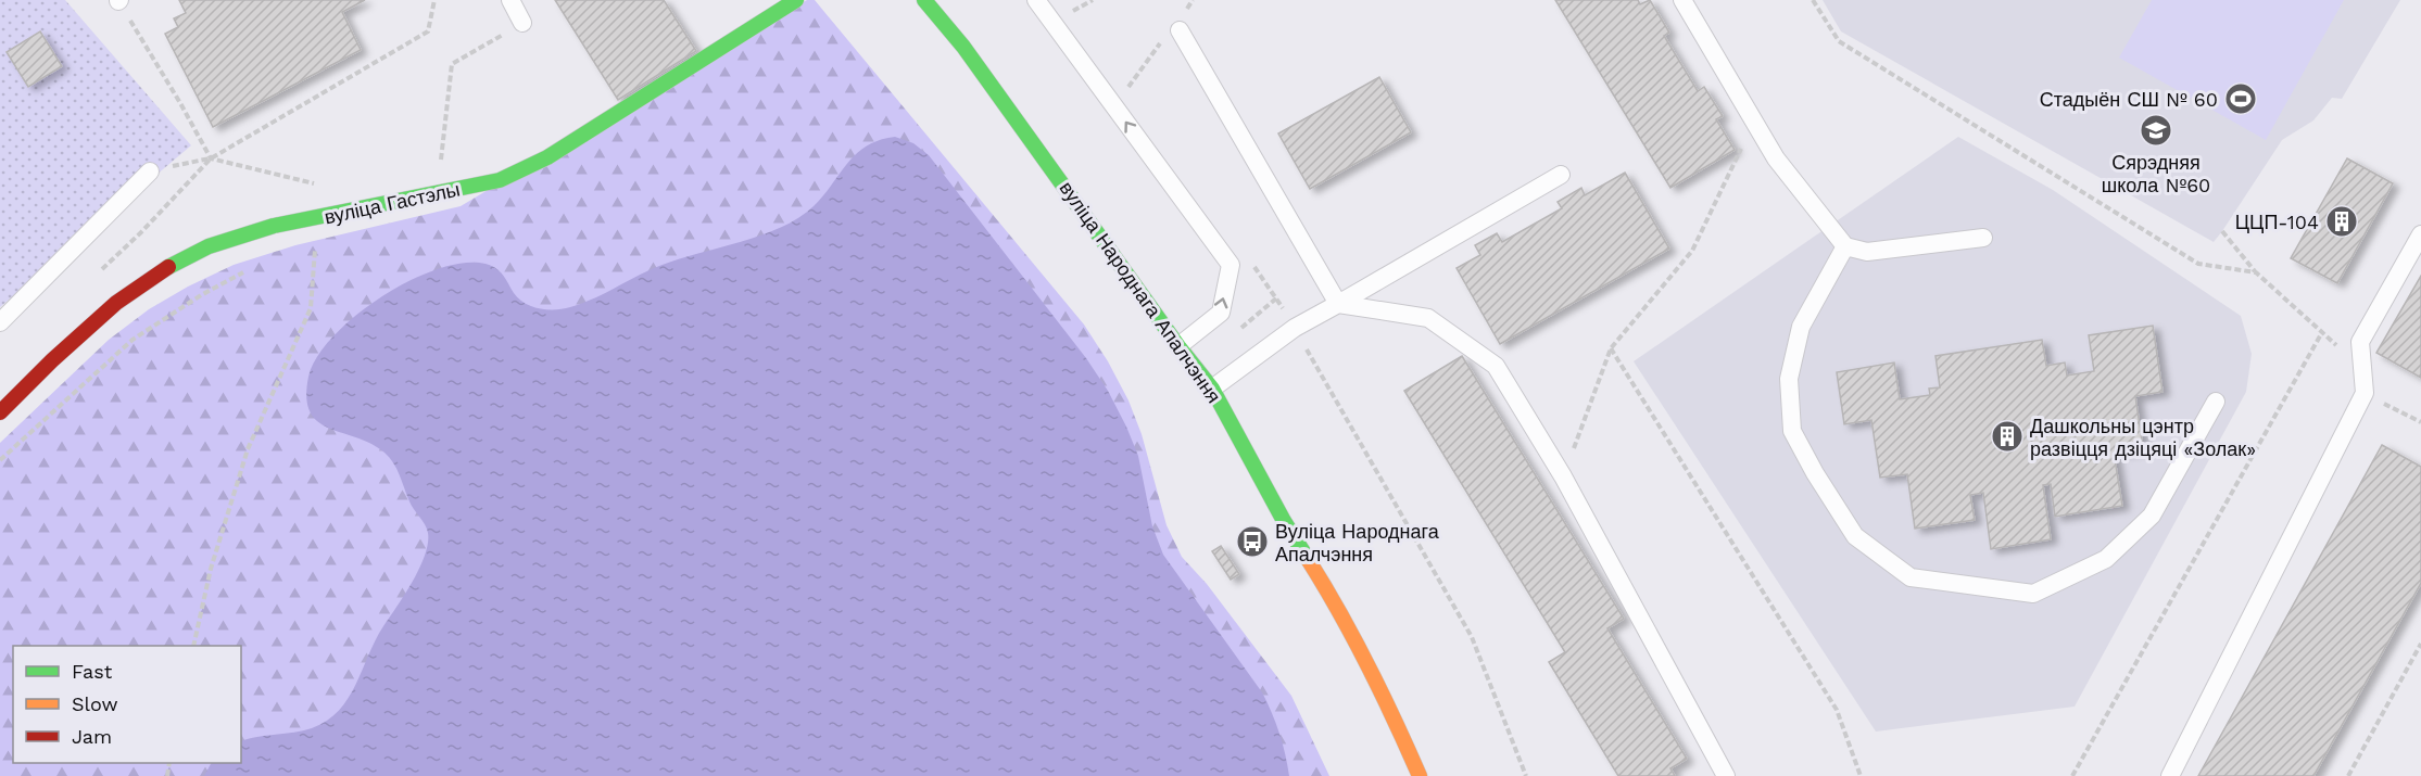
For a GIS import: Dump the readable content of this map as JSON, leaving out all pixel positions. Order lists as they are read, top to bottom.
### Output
{
  "streets": {
    "street": ["вуліца Гастэлы", "вуліца Народнага Апалчэння"]
  },
  "places": {
    "sports": ["Стадыён СШ № 60"],
    "school or university": ["Сярэдняя школа №60"],
    "building": ["ЦЦП-104", "Дашкольны цэнтр развіцця дзіцяці «Золак»"],
    "bus stop": ["Вуліца Народнага Апалчэння"]
  },
  "legend": ["Fast", "Slow", "Jam"]
}
